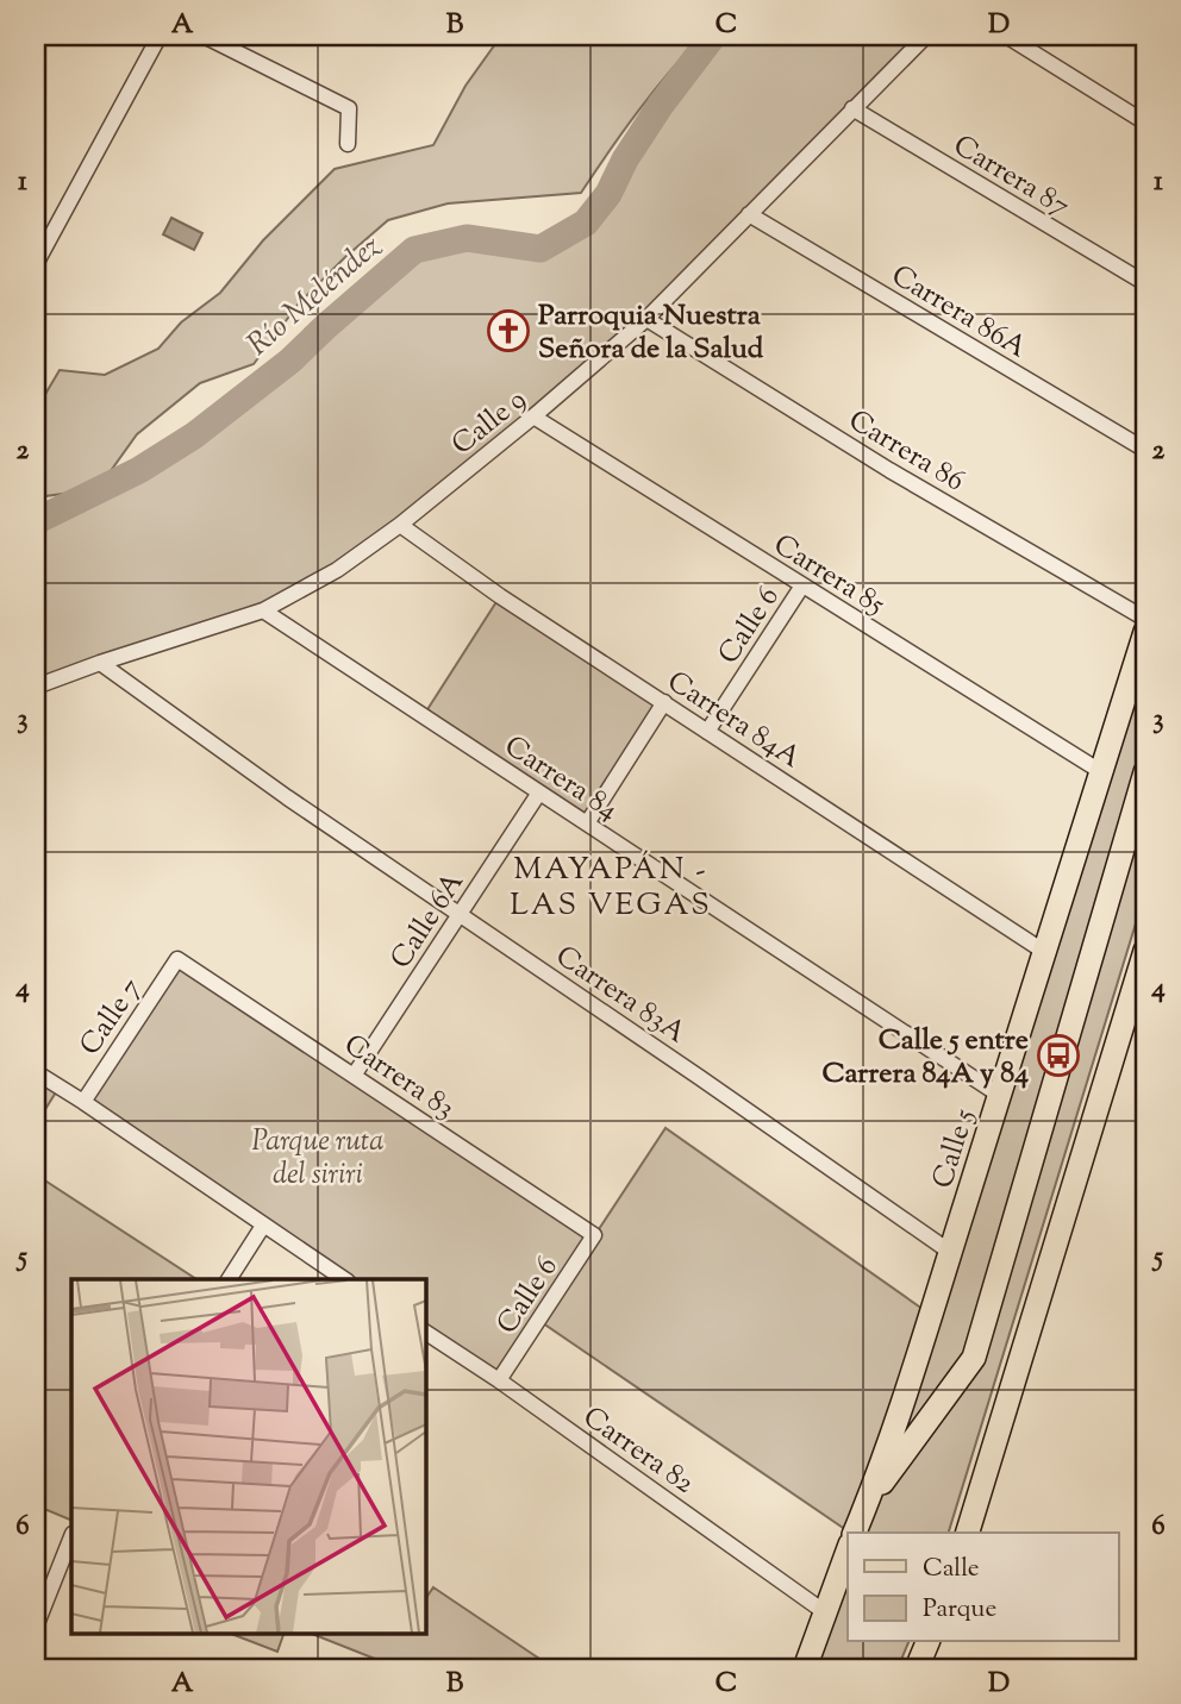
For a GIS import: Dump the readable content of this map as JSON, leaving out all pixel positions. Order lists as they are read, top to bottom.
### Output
{
  "streets": {
    "main road": ["Calle 5"],
    "street": [
      "Carrera 87",
      "Carrera 86A",
      "Calle 9",
      "Carrera 86",
      "Carrera 85",
      "Calle 6",
      "Carrera 84A",
      "Carrera 84",
      "Calle 6A",
      "Carrera 83A",
      "Calle 7",
      "Carrera 83",
      "Carrera 82"
    ]
  },
  "crossings": [
    ["Carrera 87", "Calle 9"],
    ["Carrera 86A", "Calle 9"],
    ["Calle 9", "Carrera 86"],
    ["Calle 9", "Carrera 85"],
    ["Calle 9", "Carrera 84A"],
    ["Calle 9", "Carrera 84"],
    ["Calle 9", "Carrera 83A"],
    ["Carrera 85", "Calle 6"],
    ["Carrera 85", "Calle 5"],
    ["Calle 6", "Carrera 84A"],
    ["Calle 6", "Carrera 83"],
    ["Calle 6", "Carrera 82"],
    ["Carrera 84A", "Calle 5"],
    ["Carrera 84", "Calle 6A"],
    ["Carrera 84", "Calle 5"],
    ["Calle 6A", "Carrera 83A"],
    ["Calle 6A", "Carrera 83"],
    ["Carrera 83A", "Calle 5"],
    ["Calle 7", "Carrera 83"]
  ],
  "districts": ["MAYAPÁN - LAS VEGAS"],
  "water": ["Río Meléndez"],
  "parks": ["Parque ruta del siriri"],
  "places": {
    "church": ["Parroquia Nuestra Señora de la Salud"],
    "bus stop": ["Calle 5 entre Carrera 84A y 84"]
  },
  "legend": ["Calle", "Parque"],
  "grid": {
    "columns": [
      "A",
      "B",
      "C",
      "D"
    ],
    "rows": [
      "1",
      "2",
      "3",
      "4",
      "5",
      "6"
    ]
  }
}
